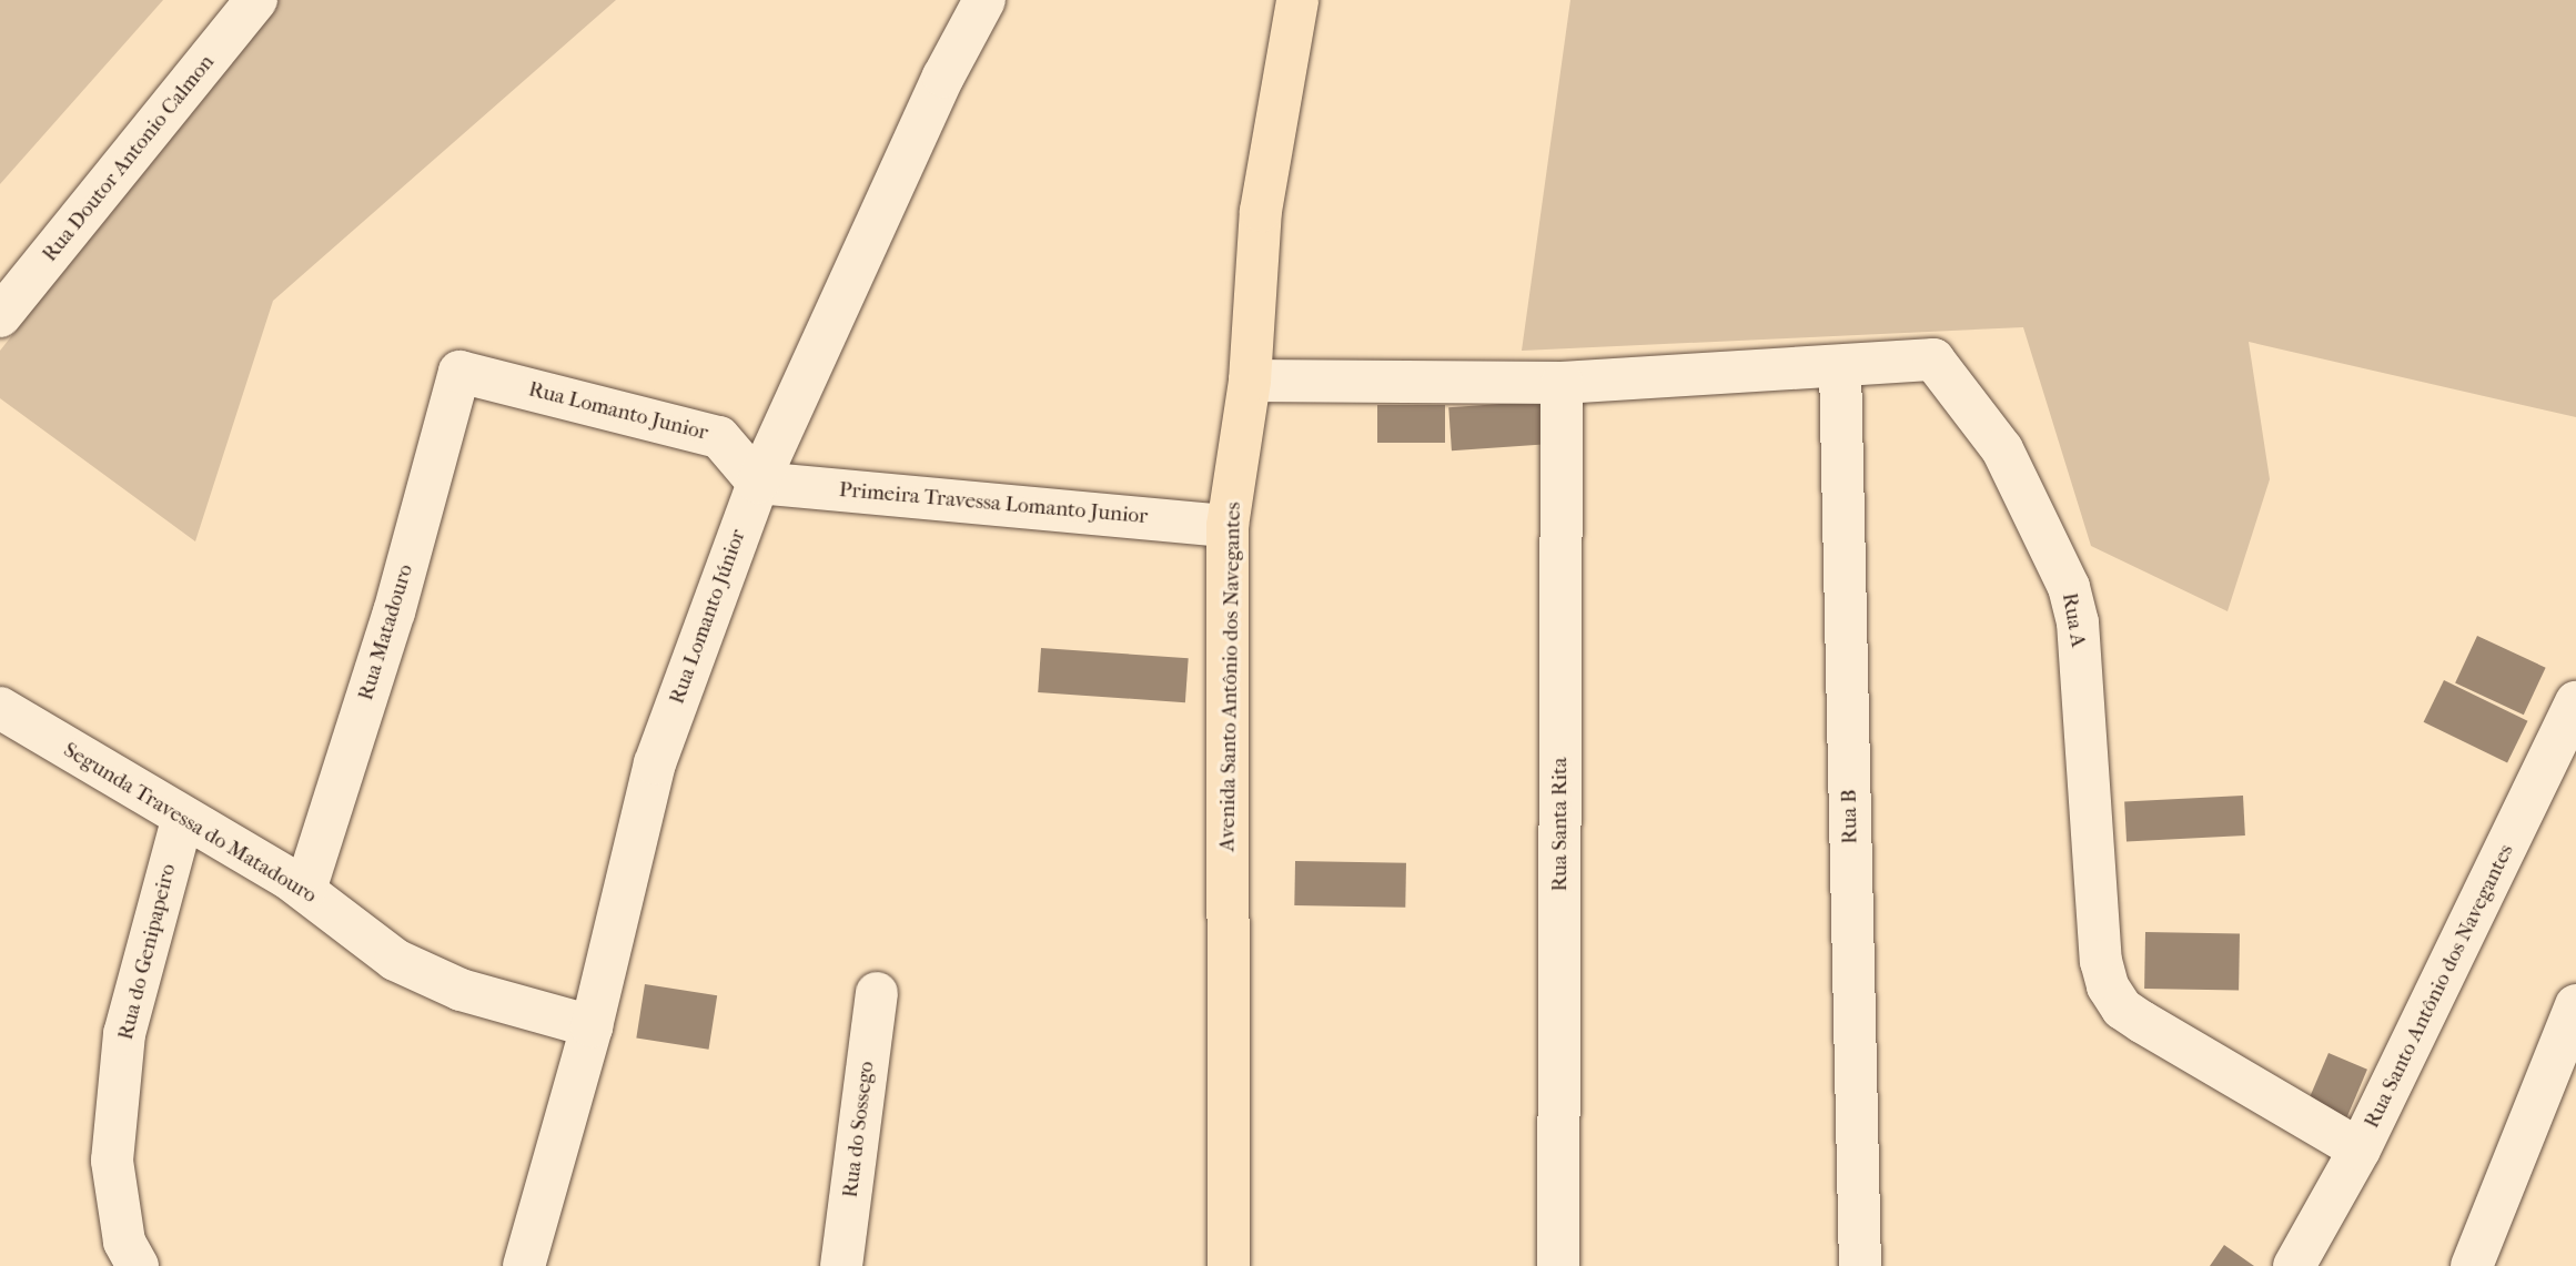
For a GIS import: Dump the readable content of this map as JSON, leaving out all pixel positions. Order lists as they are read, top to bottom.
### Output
{
  "streets": {
    "main road": ["Avenida Santo Antônio dos Navegantes"],
    "street": [
      "Rua Doutor Antonio Calmon",
      "Rua Lomanto Junior",
      "Primeira Travessa Lomanto Junior",
      "Rua Lomanto Júnior",
      "Rua A",
      "Rua Matadouro",
      "Rua B",
      "Segunda Travessa do Matadouro",
      "Rua Santa Rita",
      "Rua do Genipapeiro",
      "Rua Santo Antônio dos Navegantes",
      "Rua do Sossego"
    ]
  },
  "crossings": [
    ["Rua Lomanto Junior", "Primeira Travessa Lomanto Junior"],
    ["Rua Lomanto Junior", "Rua Lomanto Júnior"],
    ["Rua Lomanto Junior", "Rua Matadouro"],
    ["Primeira Travessa Lomanto Junior", "Rua Lomanto Júnior"],
    ["Primeira Travessa Lomanto Junior", "Avenida Santo Antônio dos Navegantes"],
    ["Rua Lomanto Júnior", "Segunda Travessa do Matadouro"],
    ["Rua A", "Avenida Santo Antônio dos Navegantes"],
    ["Rua A", "Rua B"],
    ["Rua A", "Rua Santa Rita"],
    ["Rua A", "Rua Santo Antônio dos Navegantes"],
    ["Rua Matadouro", "Segunda Travessa do Matadouro"],
    ["Segunda Travessa do Matadouro", "Rua do Genipapeiro"]
  ]
}
